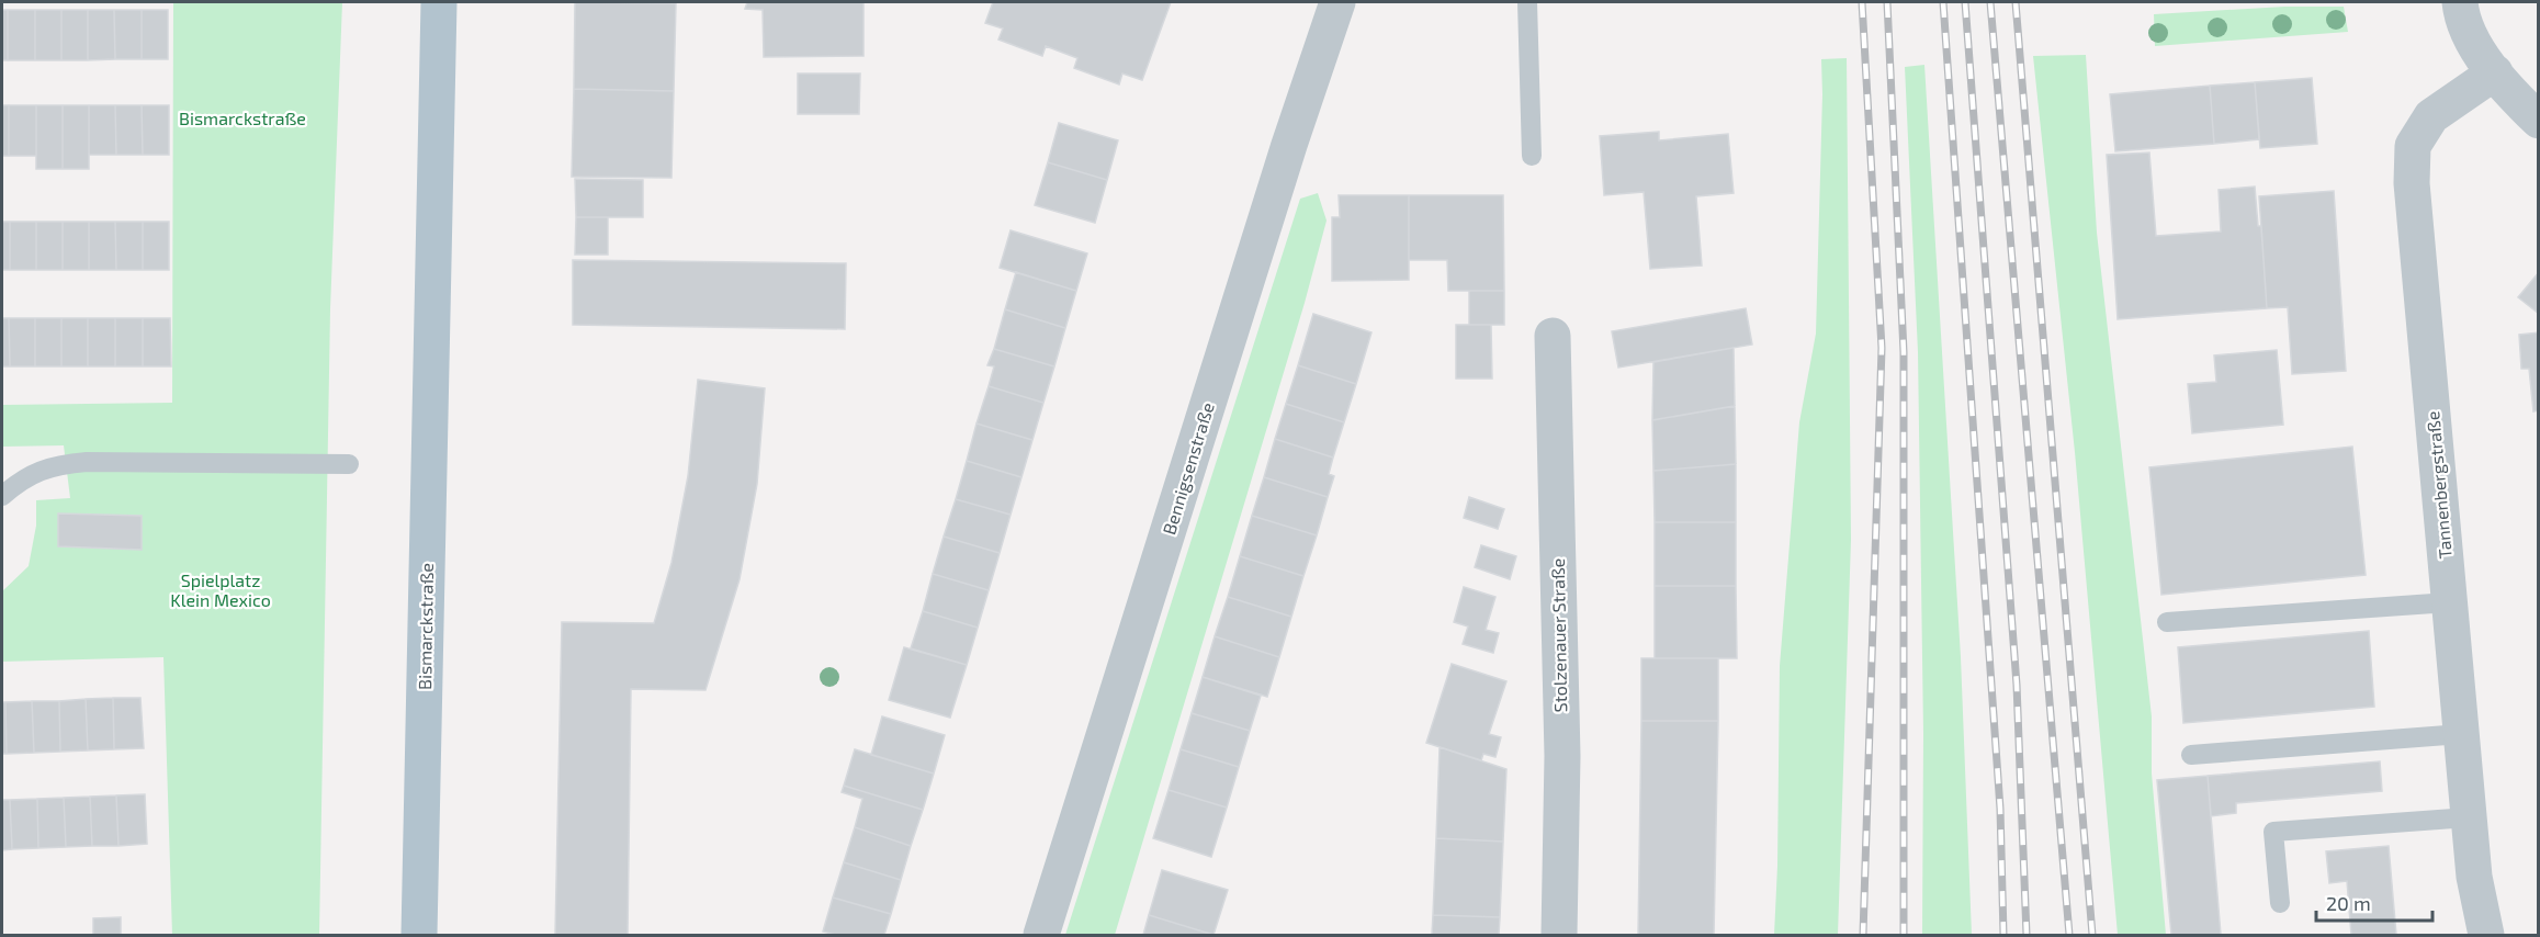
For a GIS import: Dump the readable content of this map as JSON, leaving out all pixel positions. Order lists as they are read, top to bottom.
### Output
{
  "streets": {
    "main road": ["Bismarckstraße"],
    "street": ["Bennigsenstraße", "Tannenbergstraße", "Stolzenauer Straße"]
  },
  "parks": ["Bismarckstraße", "Spielplatz Klein Mexico"],
  "scale_bar": "20 m"
}
